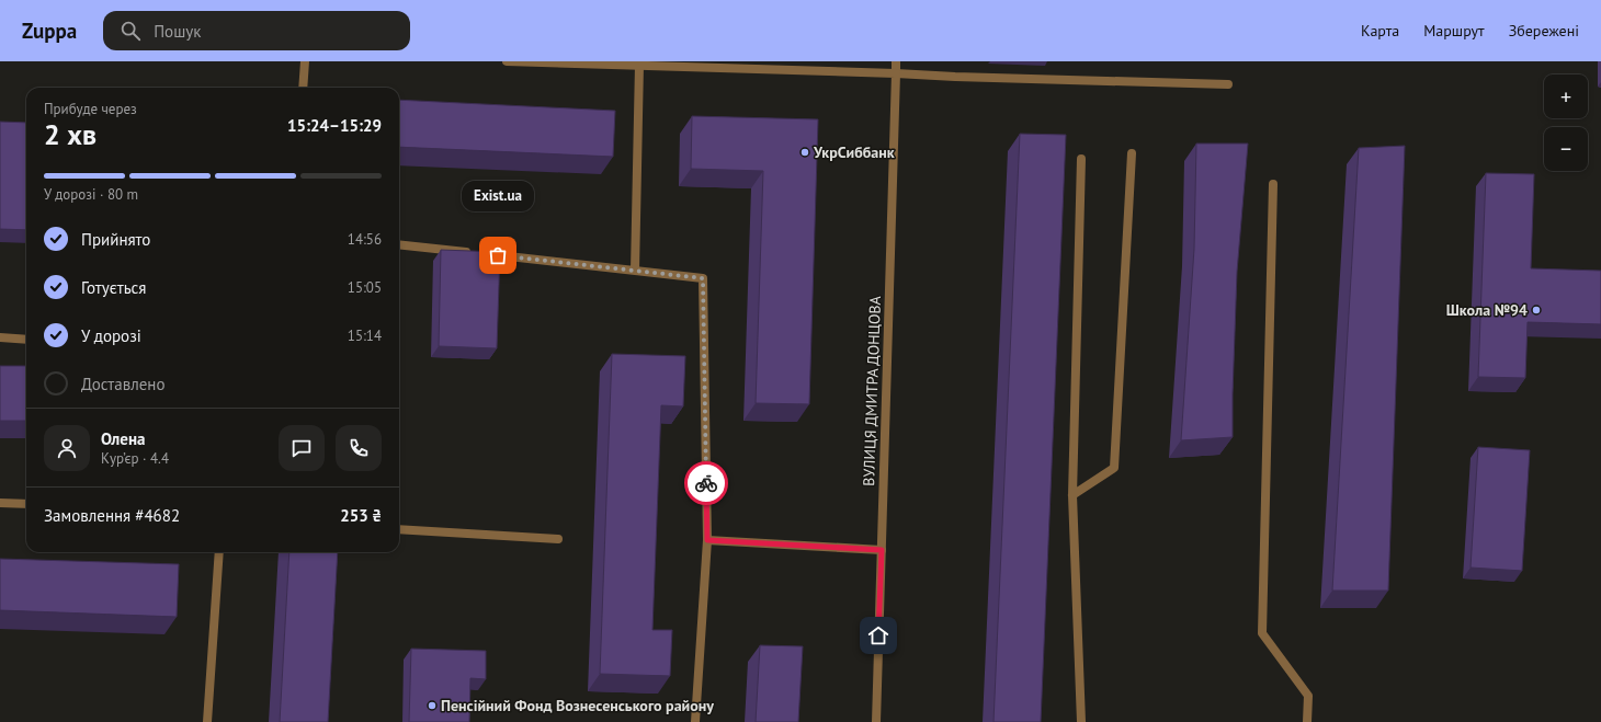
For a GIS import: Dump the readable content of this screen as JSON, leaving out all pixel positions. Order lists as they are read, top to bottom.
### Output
{
  "streets": {
    "street": ["ВУЛИЦЯ ДМИТРА ДОНЦОВА"]
  },
  "places": [
    "УкрСиббанк",
    "Exist.ua",
    "Школа №94",
    "Пенсійний Фонд Вознесенського району"
  ],
  "page": {
    "header": "Zuppa",
    "search": "Пошук",
    "nav": ["Карта", "Маршрут", "Збережені"],
    "map_buttons": ["+", "−"],
    "heading": ["2 хв", "Прибуде через", "15:24–15:29"],
    "panel": [
      "Олена",
      "Кур’єр · 4.4",
      "Замовлення #4682",
      "253 ₴"
    ],
    "bar": "У дорозі · 80 m",
    "bubble": "Exist.ua",
    "list": [
      ["Прийнято", "14:56"],
      ["Готується", "15:05"],
      ["У дорозі", "15:14"],
      "Доставлено"
    ]
  }
}
